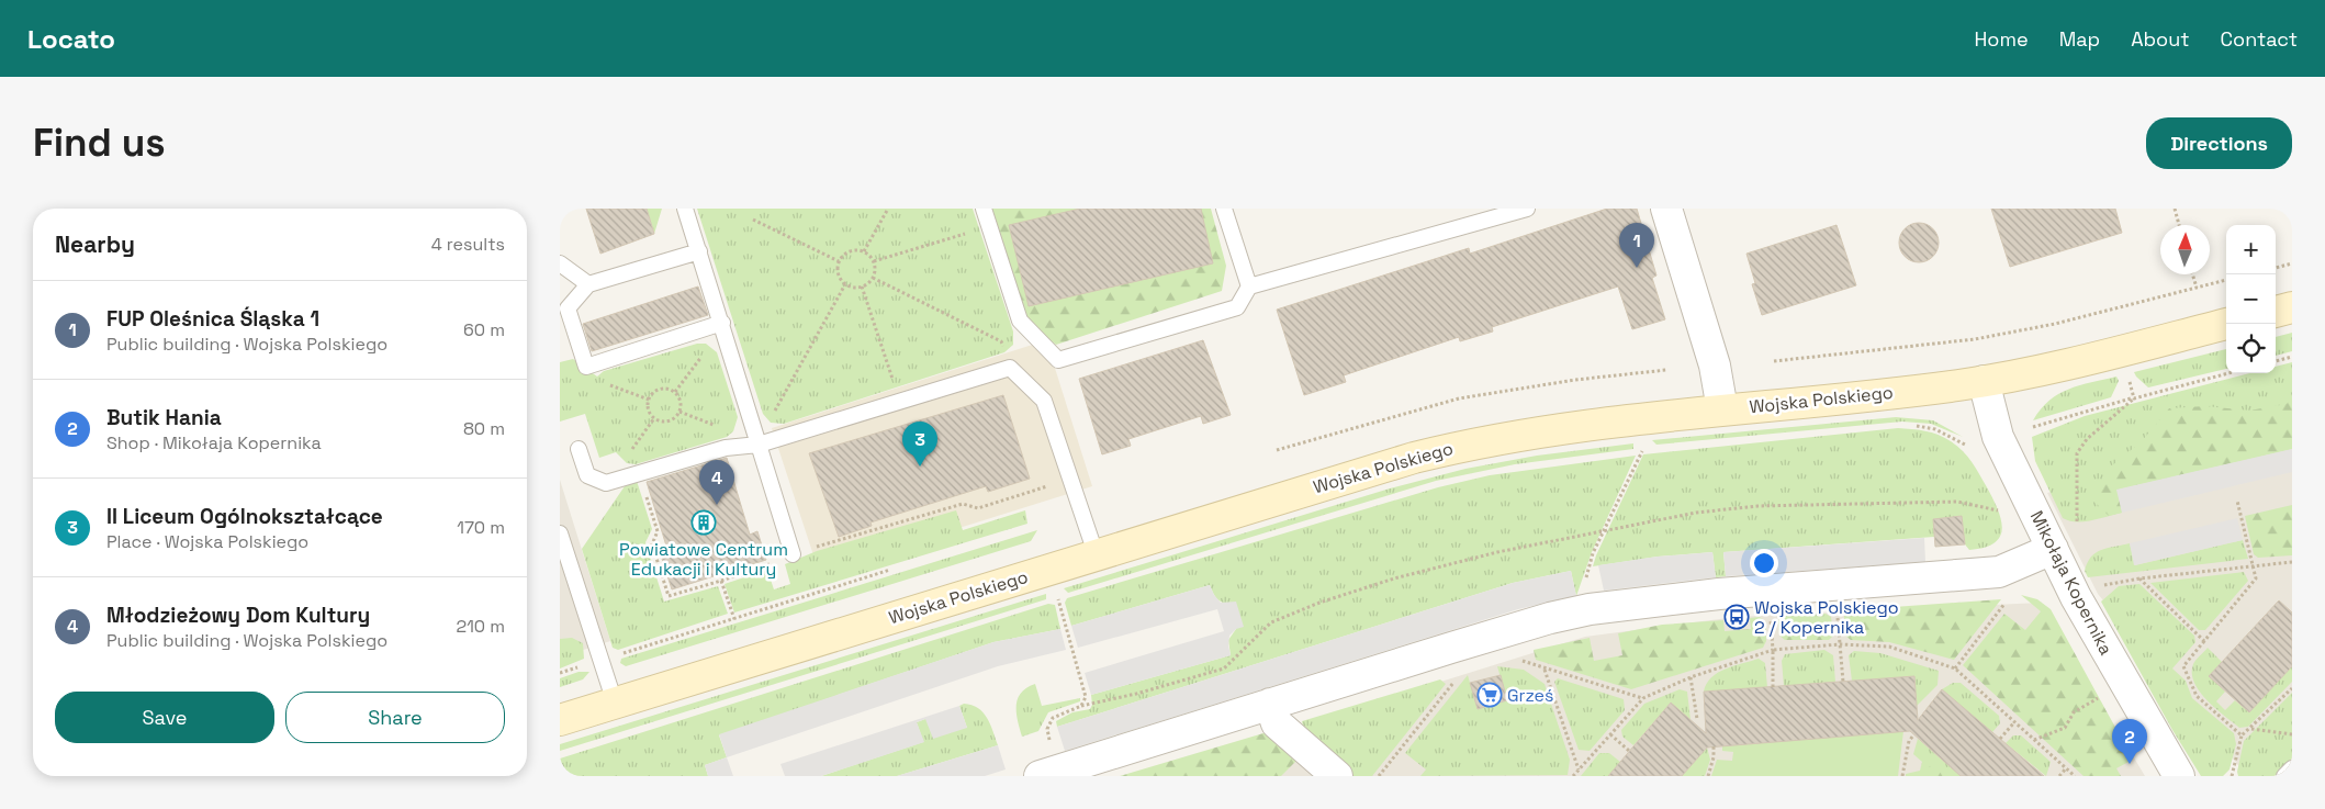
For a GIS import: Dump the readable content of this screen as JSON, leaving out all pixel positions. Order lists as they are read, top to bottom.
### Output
{
  "streets": {
    "main road": ["Wojska Polskiego"],
    "street": ["Mikołaja Kopernika"]
  },
  "crossings": [
    ["Wojska Polskiego", "Mikołaja Kopernika"]
  ],
  "places": {
    "building": ["Powiatowe Centrum Edukacji i Kultury"],
    "bus stop": ["Wojska Polskiego 2 / Kopernika"],
    "supermarket": ["Grześ"]
  },
  "north": "top",
  "page": {
    "header": "Locato",
    "nav": [
      "Home",
      "Map",
      "About",
      "Contact"
    ],
    "buttons": [
      "Directions",
      ["Save", "Share"]
    ],
    "title": "Find us",
    "heading": ["Nearby", "4 results"],
    "pins": [
      "1",
      "3",
      "4",
      "2"
    ],
    "map_buttons": ["+", "−"],
    "list": [
      {
        "mark": "1",
        "name": "FUP Oleśnica Śląska 1",
        "note": "Public building · Wojska Polskiego",
        "value": "60 m"
      },
      {
        "mark": "2",
        "name": "Butik Hania",
        "note": "Shop · Mikołaja Kopernika",
        "value": "80 m"
      },
      {
        "mark": "3",
        "name": "II Liceum Ogólnokształcące",
        "note": "Place · Wojska Polskiego",
        "value": "170 m"
      },
      {
        "mark": "4",
        "name": "Młodzieżowy Dom Kultury",
        "note": "Public building · Wojska Polskiego",
        "value": "210 m"
      }
    ]
  }
}
